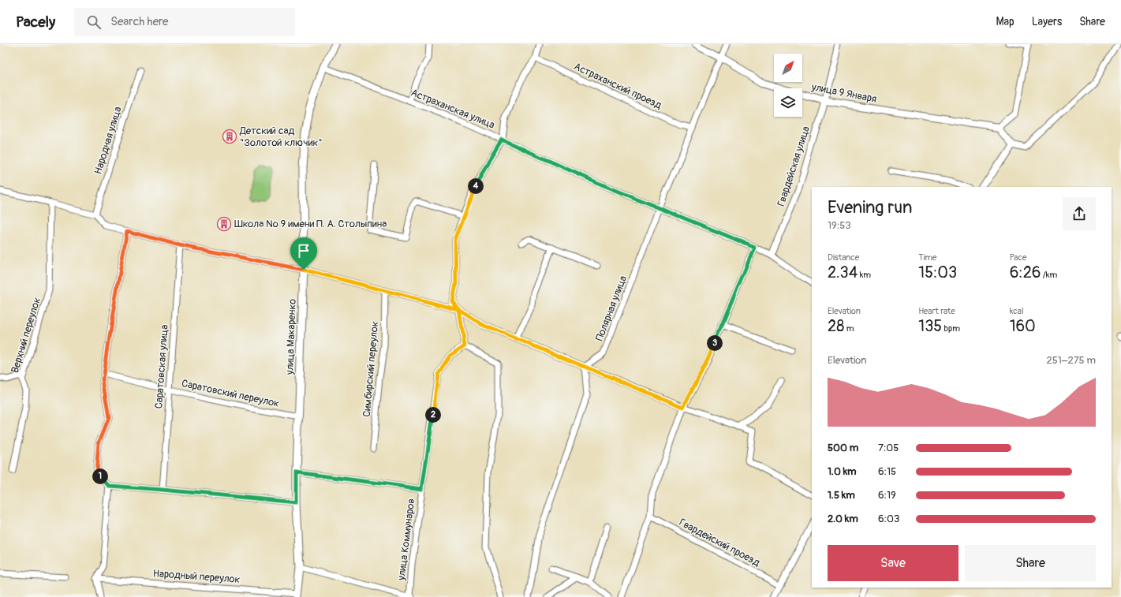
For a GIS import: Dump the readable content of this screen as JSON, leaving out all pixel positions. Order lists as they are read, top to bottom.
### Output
{
  "streets": {
    "main road": ["улица Макаренко"],
    "street": [
      "Астраханский проезд",
      "улица 9 Января",
      "Астраханская улица",
      "Народная улица",
      "Гвардейская улица",
      "Полярная улица",
      "Верхний переулок",
      "Саратовская улица",
      "Симбирский переулок",
      "Саратовский переулок",
      "улица Коммунаров",
      "Гвардейский проезд",
      "Народный переулок"
    ]
  },
  "crossings": [
    ["Астраханский проезд", "Полярная улица"],
    ["улица 9 Января", "Гвардейская улица"],
    ["улица 9 Января", "Полярная улица"],
    ["Астраханская улица", "Гвардейская улица"],
    ["Астраханская улица", "Полярная улица"],
    ["Астраханская улица", "улица Макаренко"],
    ["улица Макаренко", "Саратовский переулок"],
    ["улица Макаренко", "Народный переулок"],
    ["Саратовская улица", "Саратовский переулок"]
  ],
  "places": {
    "building": ["Детский сад \"Золотой ключик\"", "Школа № 9 имени П. А. Столыпина"]
  },
  "north": "top right",
  "page": {
    "header": "Pacely",
    "search": "Search here",
    "nav": ["Map", "Layers", "Share"],
    "pins": [
      "4",
      "3",
      "2",
      "1"
    ],
    "heading": ["Evening run", "19:53"],
    "stats": [
      ["Distance", "2.34 km"],
      ["Time", "15:03"],
      ["Pace", "6:26 /km"],
      ["Elevation", "28 m"],
      ["Heart rate", "135 bpm"],
      ["kcal", "160"]
    ],
    "chart": ["Elevation", "251–275 m"],
    "list": [
      {
        "name": "500 m",
        "note": "7:05"
      },
      {
        "name": "1.0 km",
        "note": "6:15"
      },
      {
        "name": "1.5 km",
        "note": "6:19"
      },
      {
        "name": "2.0 km",
        "note": "6:03"
      }
    ],
    "buttons": ["Save", "Share"]
  }
}
